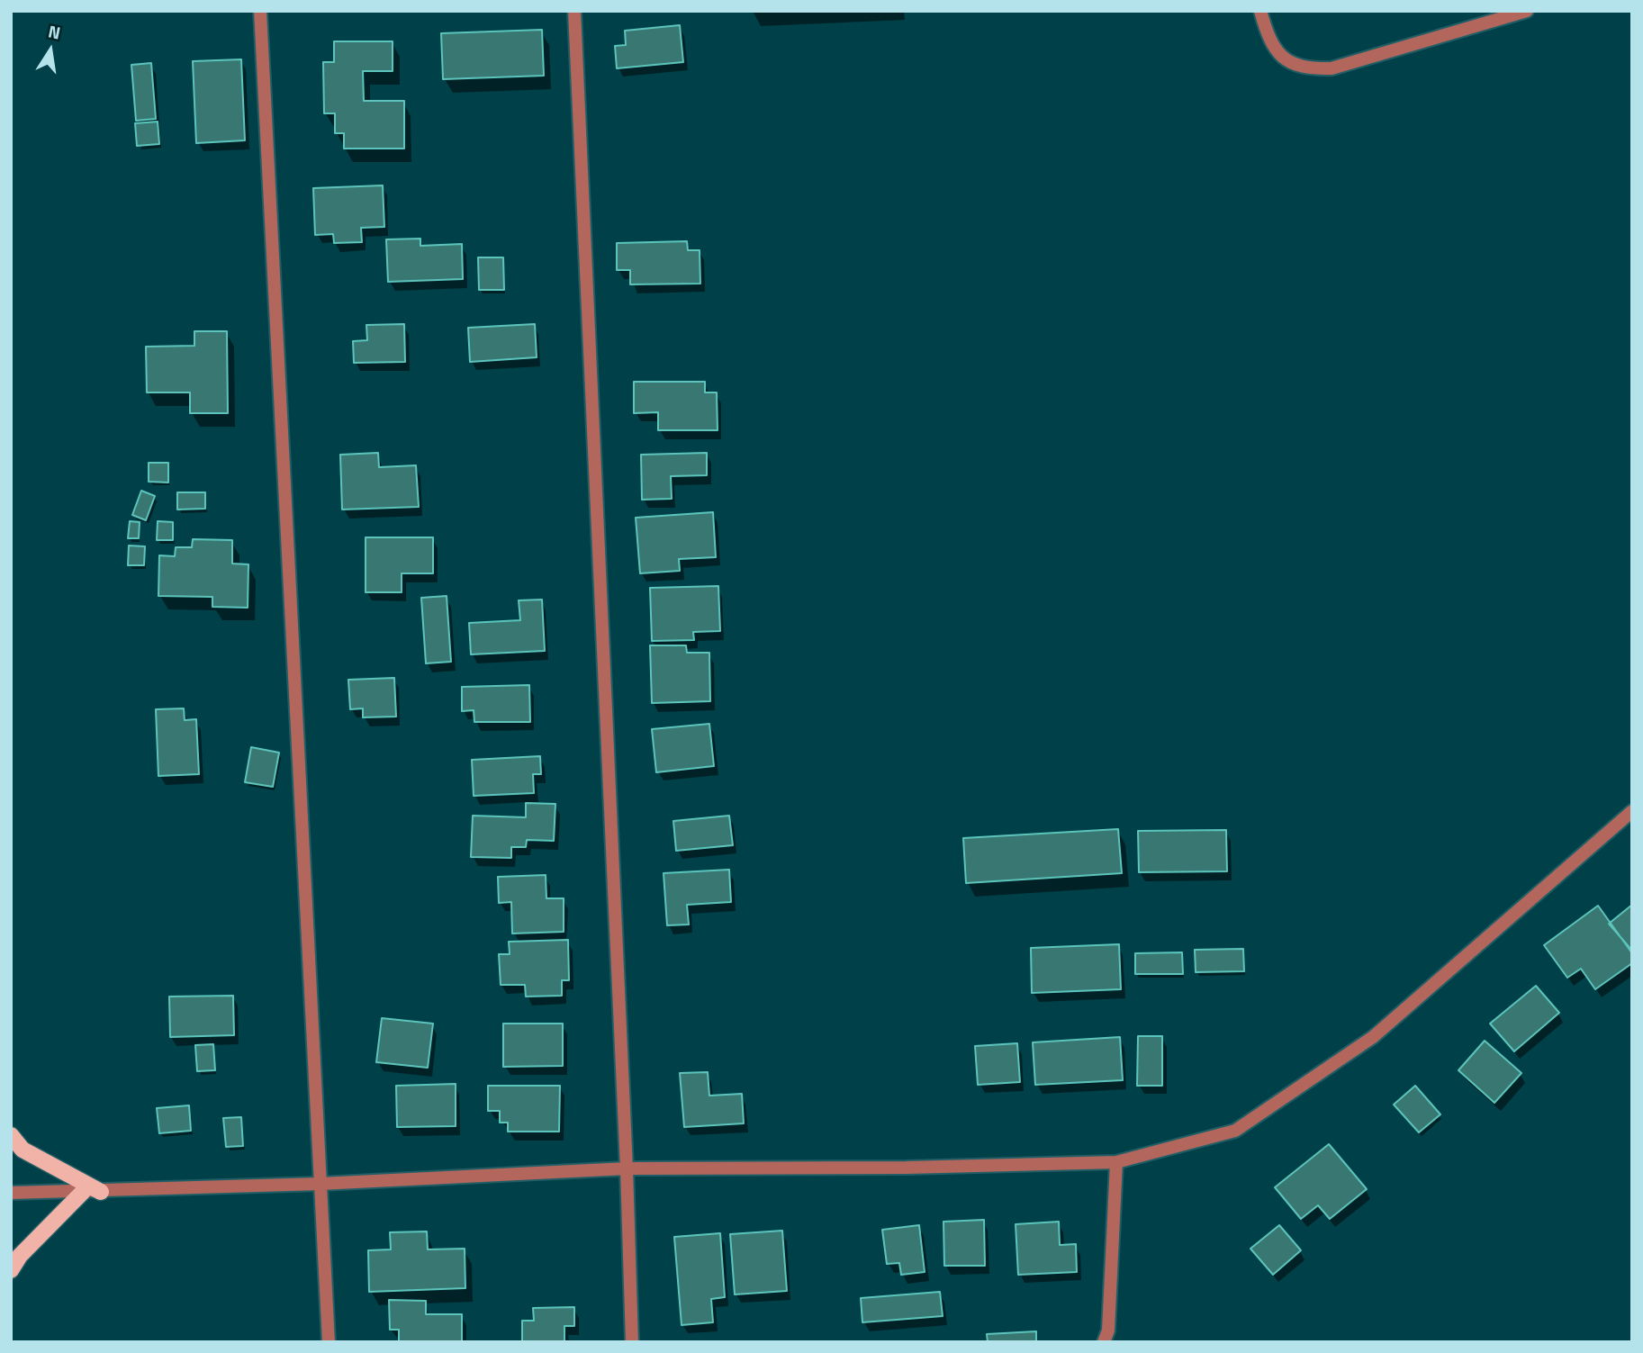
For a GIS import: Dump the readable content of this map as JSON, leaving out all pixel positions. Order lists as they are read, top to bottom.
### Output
{
  "north": "top"
}
